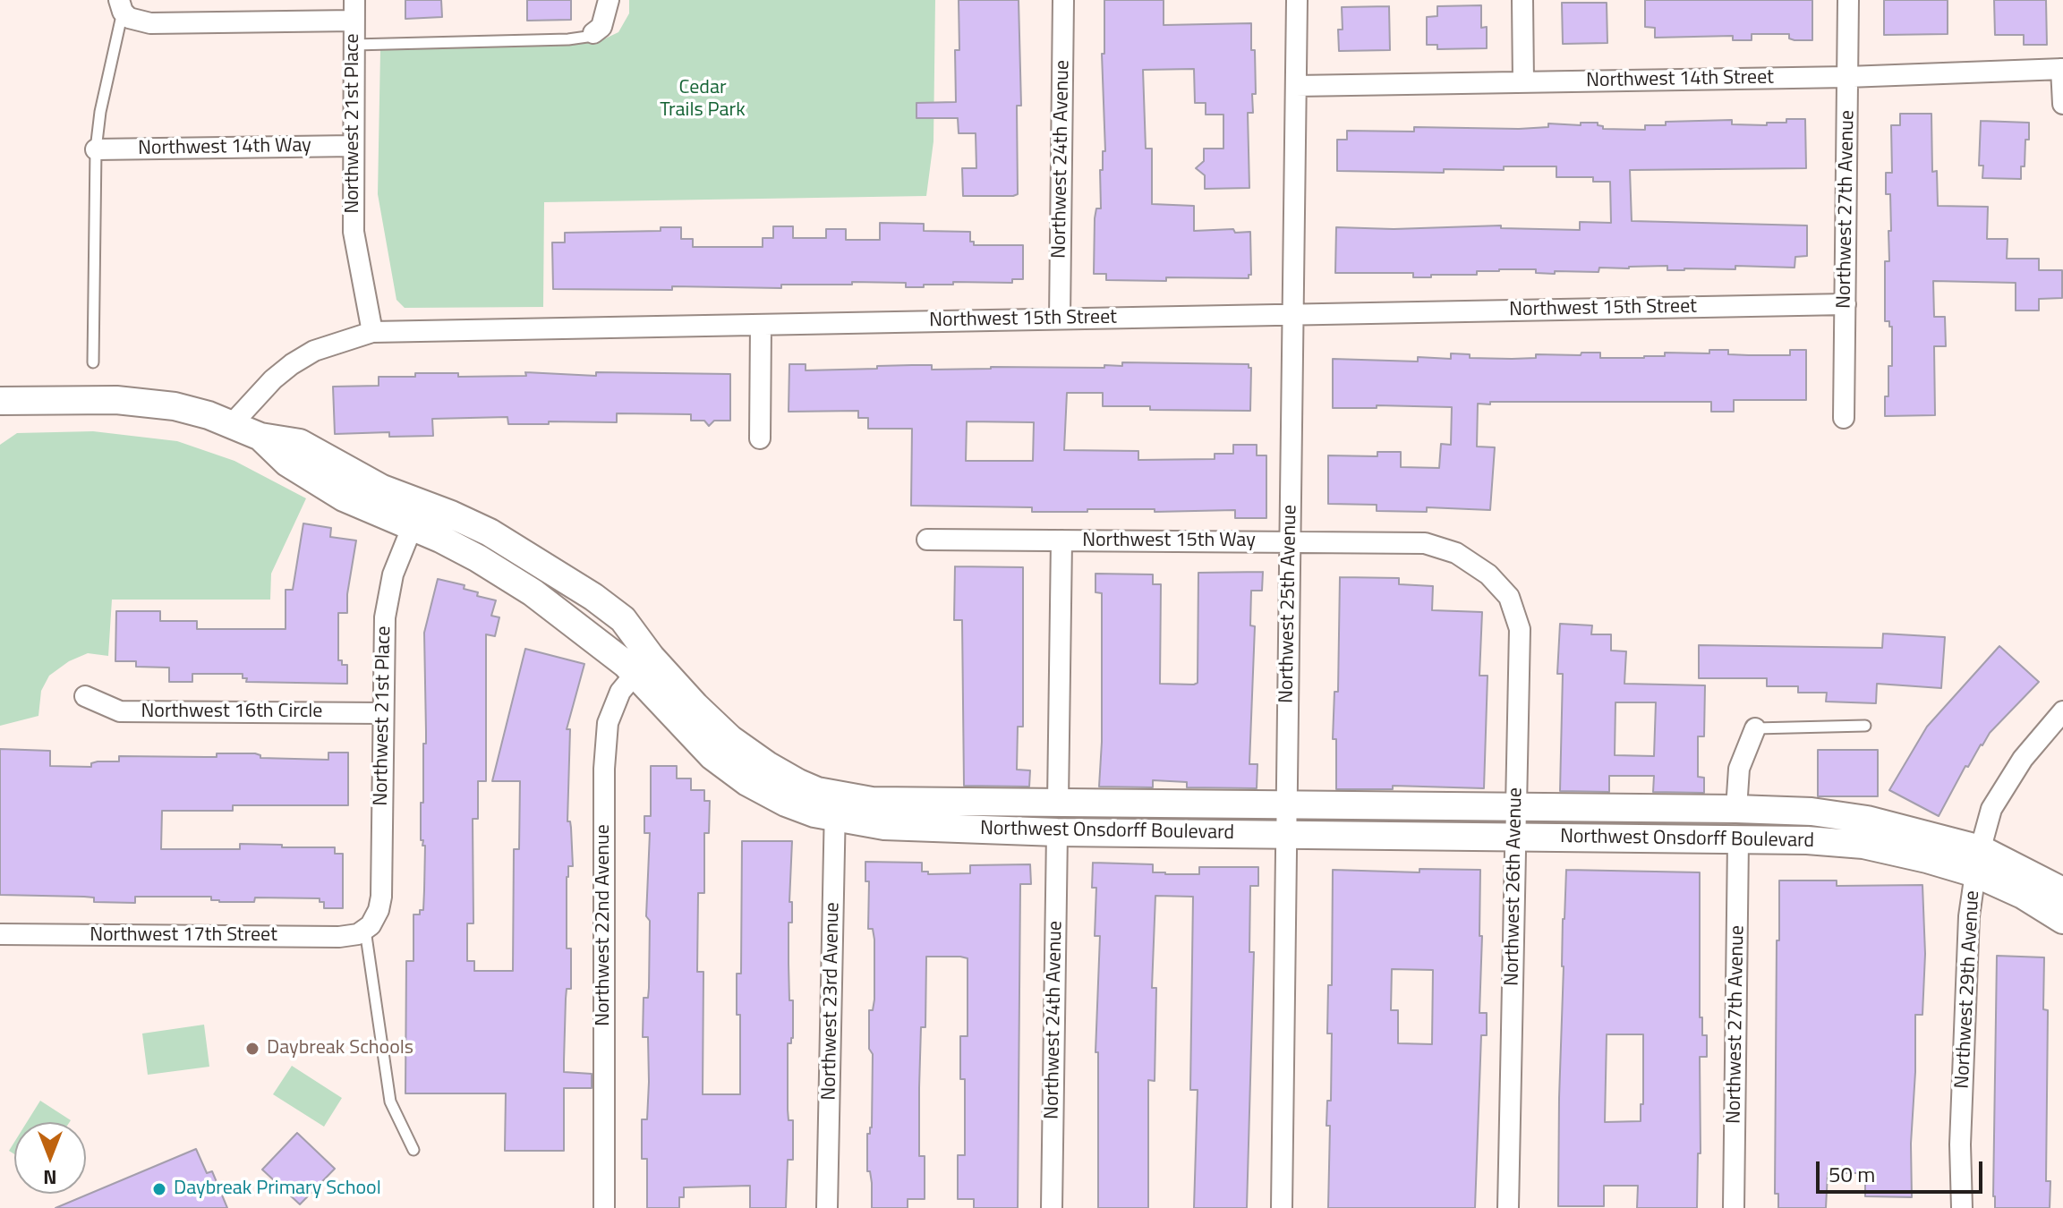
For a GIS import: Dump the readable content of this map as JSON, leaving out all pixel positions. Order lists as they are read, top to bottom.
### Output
{
  "streets": {
    "street": [
      "Northwest 14th Street",
      "Northwest 21st Place",
      "Northwest 14th Way",
      "Northwest 24th Avenue",
      "Northwest 27th Avenue",
      "Northwest 15th Street",
      "Northwest 15th Way",
      "Northwest 25th Avenue",
      "Northwest 16th Circle",
      "Northwest Onsdorff Boulevard",
      "Northwest 26th Avenue",
      "Northwest 22nd Avenue",
      "Northwest 17th Street",
      "Northwest 29th Avenue",
      "Northwest 23rd Avenue"
    ]
  },
  "crossings": [
    ["Northwest 14th Street", "Northwest 27th Avenue"],
    ["Northwest 14th Street", "Northwest 25th Avenue"],
    ["Northwest 21st Place", "Northwest 14th Way"],
    ["Northwest 21st Place", "Northwest 15th Street"],
    ["Northwest 21st Place", "Northwest 16th Circle"],
    ["Northwest 21st Place", "Northwest Onsdorff Boulevard"],
    ["Northwest 21st Place", "Northwest 17th Street"],
    ["Northwest 24th Avenue", "Northwest 15th Street"],
    ["Northwest 24th Avenue", "Northwest Onsdorff Boulevard"],
    ["Northwest 27th Avenue", "Northwest 15th Street"],
    ["Northwest 27th Avenue", "Northwest Onsdorff Boulevard"],
    ["Northwest 15th Street", "Northwest 25th Avenue"],
    ["Northwest 15th Street", "Northwest Onsdorff Boulevard"],
    ["Northwest 15th Way", "Northwest 25th Avenue"],
    ["Northwest 15th Way", "Northwest 26th Avenue"],
    ["Northwest 25th Avenue", "Northwest Onsdorff Boulevard"],
    ["Northwest Onsdorff Boulevard", "Northwest 26th Avenue"],
    ["Northwest Onsdorff Boulevard", "Northwest 22nd Avenue"],
    ["Northwest Onsdorff Boulevard", "Northwest 29th Avenue"],
    ["Northwest Onsdorff Boulevard", "Northwest 23rd Avenue"]
  ],
  "parks": ["Cedar Trails Park"],
  "places": ["Daybreak Schools", "Daybreak Primary School"],
  "scale_bar": "50 m",
  "north": "bottom"
}
